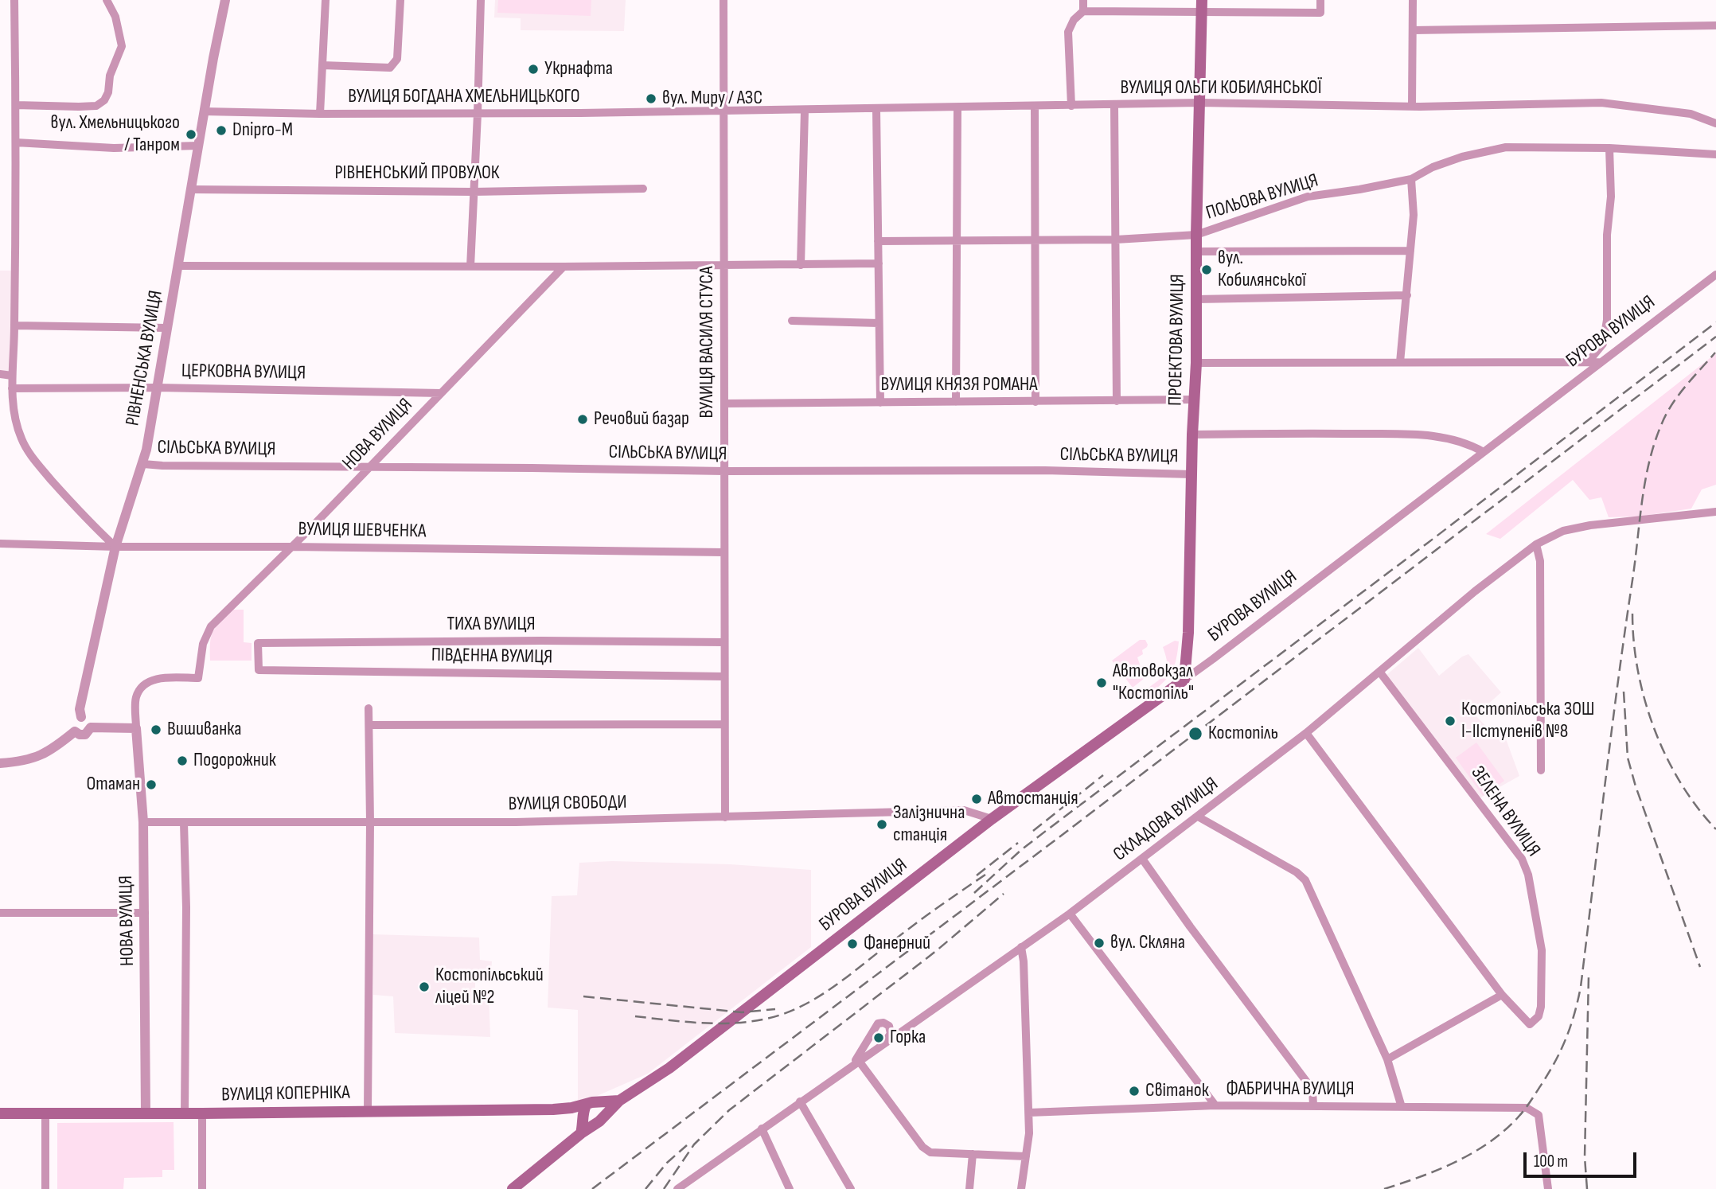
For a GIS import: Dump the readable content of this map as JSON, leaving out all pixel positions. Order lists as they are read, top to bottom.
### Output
{
  "streets": {
    "main road": ["БУРОВА ВУЛИЦЯ", "ПРОЕКТОВА ВУЛИЦЯ", "ВУЛИЦЯ КОПЕРНІКА"],
    "street": [
      "ВУЛИЦЯ ОЛЬГИ КОБИЛЯНСЬКОЇ",
      "ВУЛИЦЯ БОГДАНА ХМЕЛЬНИЦЬКОГО",
      "РІВНЕНСЬКИЙ ПРОВУЛОК",
      "ПОЛЬОВА ВУЛИЦЯ",
      "ВУЛИЦЯ ВАСИЛЯ СТУСА",
      "РІВНЕНСЬКА ВУЛИЦЯ",
      "ЦЕРКОВНА ВУЛИЦЯ",
      "ВУЛИЦЯ КНЯЗЯ РОМАНА",
      "НОВА ВУЛИЦЯ",
      "СІЛЬСЬКА ВУЛИЦЯ",
      "ВУЛИЦЯ ШЕВЧЕНКА",
      "ТИХА ВУЛИЦЯ",
      "ПІВДЕННА ВУЛИЦЯ",
      "ВУЛИЦЯ СВОБОДИ",
      "ЗЕЛЕНА ВУЛИЦЯ",
      "СКЛАДОВА ВУЛИЦЯ",
      "ФАБРИЧНА ВУЛИЦЯ"
    ]
  },
  "crossings": [
    ["ВУЛИЦЯ ОЛЬГИ КОБИЛЯНСЬКОЇ", "ВУЛИЦЯ БОГДАНА ХМЕЛЬНИЦЬКОГО"],
    ["ВУЛИЦЯ ОЛЬГИ КОБИЛЯНСЬКОЇ", "ПРОЕКТОВА ВУЛИЦЯ"],
    ["ВУЛИЦЯ ОЛЬГИ КОБИЛЯНСЬКОЇ", "ВУЛИЦЯ ВАСИЛЯ СТУСА"],
    ["ВУЛИЦЯ БОГДАНА ХМЕЛЬНИЦЬКОГО", "ВУЛИЦЯ ВАСИЛЯ СТУСА"],
    ["ВУЛИЦЯ БОГДАНА ХМЕЛЬНИЦЬКОГО", "РІВНЕНСЬКА ВУЛИЦЯ"],
    ["РІВНЕНСЬКИЙ ПРОВУЛОК", "РІВНЕНСЬКА ВУЛИЦЯ"],
    ["ПОЛЬОВА ВУЛИЦЯ", "ПРОЕКТОВА ВУЛИЦЯ"],
    ["БУРОВА ВУЛИЦЯ", "ПРОЕКТОВА ВУЛИЦЯ"],
    ["БУРОВА ВУЛИЦЯ", "ВУЛИЦЯ СВОБОДИ"],
    ["БУРОВА ВУЛИЦЯ", "ВУЛИЦЯ КОПЕРНІКА"],
    ["ПРОЕКТОВА ВУЛИЦЯ", "ВУЛИЦЯ КНЯЗЯ РОМАНА"],
    ["ПРОЕКТОВА ВУЛИЦЯ", "СІЛЬСЬКА ВУЛИЦЯ"],
    ["ВУЛИЦЯ ВАСИЛЯ СТУСА", "ВУЛИЦЯ КНЯЗЯ РОМАНА"],
    ["ВУЛИЦЯ ВАСИЛЯ СТУСА", "СІЛЬСЬКА ВУЛИЦЯ"],
    ["ВУЛИЦЯ ВАСИЛЯ СТУСА", "ВУЛИЦЯ ШЕВЧЕНКА"],
    ["ВУЛИЦЯ ВАСИЛЯ СТУСА", "ТИХА ВУЛИЦЯ"],
    ["ВУЛИЦЯ ВАСИЛЯ СТУСА", "ПІВДЕННА ВУЛИЦЯ"],
    ["ВУЛИЦЯ ВАСИЛЯ СТУСА", "ВУЛИЦЯ СВОБОДИ"],
    ["РІВНЕНСЬКА ВУЛИЦЯ", "ЦЕРКОВНА ВУЛИЦЯ"],
    ["РІВНЕНСЬКА ВУЛИЦЯ", "СІЛЬСЬКА ВУЛИЦЯ"],
    ["РІВНЕНСЬКА ВУЛИЦЯ", "ВУЛИЦЯ ШЕВЧЕНКА"],
    ["ЦЕРКОВНА ВУЛИЦЯ", "НОВА ВУЛИЦЯ"],
    ["НОВА ВУЛИЦЯ", "СІЛЬСЬКА ВУЛИЦЯ"],
    ["НОВА ВУЛИЦЯ", "ВУЛИЦЯ ШЕВЧЕНКА"],
    ["НОВА ВУЛИЦЯ", "ВУЛИЦЯ СВОБОДИ"],
    ["НОВА ВУЛИЦЯ", "ВУЛИЦЯ КОПЕРНІКА"],
    ["ТИХА ВУЛИЦЯ", "ПІВДЕННА ВУЛИЦЯ"],
    ["ЗЕЛЕНА ВУЛИЦЯ", "СКЛАДОВА ВУЛИЦЯ"]
  ],
  "places": [
    "Укрнафта",
    "вул. Миру / АЗС",
    "Dnipro-M",
    "вул. Хмельницького / Танром",
    "вул. Кобилянської",
    "Речовий базар",
    "Автовокзал \"Костопіль\"",
    "Костопільська ЗОШ І-ІІступенів №8",
    "Вишиванка",
    "Костопіль",
    "Подорожник",
    "Отаман",
    "Автостанція",
    "Залізнична станція",
    "вул. Скляна",
    "Фанерний",
    "Костопільський ліцей №2",
    "Горка",
    "Світанок"
  ],
  "scale_bar": "100 m"
}
